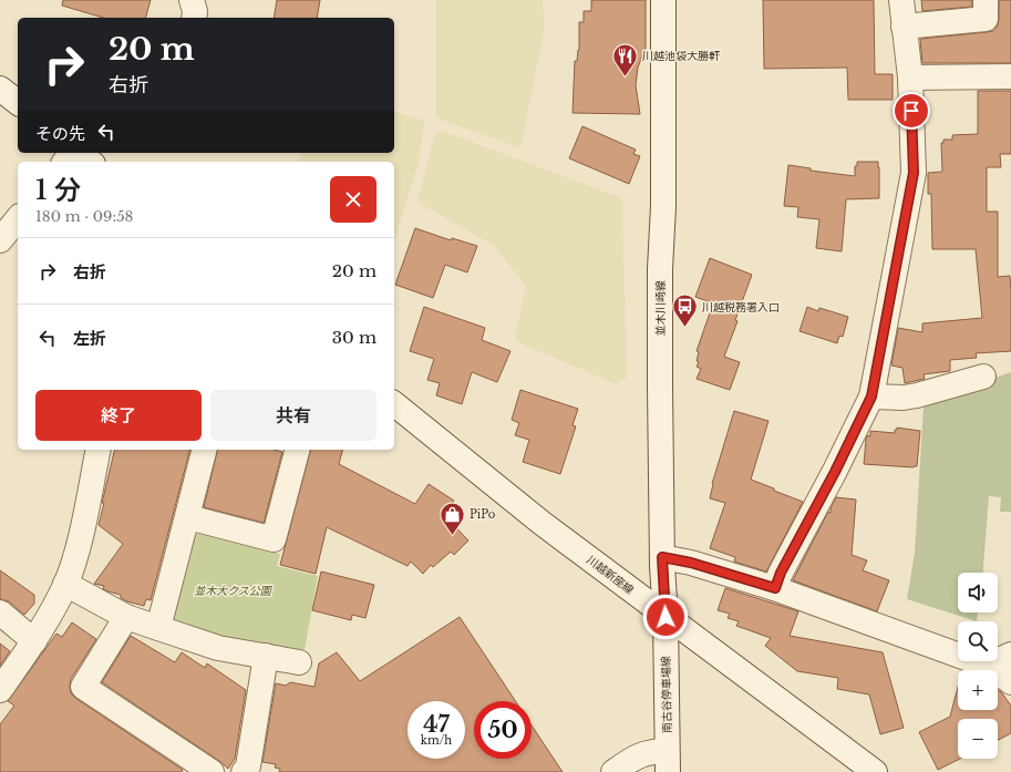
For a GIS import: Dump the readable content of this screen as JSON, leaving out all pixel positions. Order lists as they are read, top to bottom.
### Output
{
  "streets": {
    "street": ["並木川崎線", "川越新座線", "南古谷停車場線"]
  },
  "crossings": [
    ["並木川崎線", "川越新座線"],
    ["並木川崎線", "南古谷停車場線"],
    ["川越新座線", "南古谷停車場線"]
  ],
  "parks": ["並木大クス公園"],
  "places": {
    "restaurant": ["川越池袋大勝軒"],
    "bus stop": ["川越税務署入口"],
    "shop": ["PiPo"]
  },
  "page": {
    "turn": ["20 m", "右折"],
    "then": "その先",
    "heading": ["1 分", "180 m · 09:58"],
    "list": [
      {
        "name": "右折",
        "value": "20 m"
      },
      {
        "name": "左折",
        "value": "30 m"
      }
    ],
    "buttons": ["終了", "共有"],
    "map_buttons": ["+", "−"],
    "speed": "47 km/h",
    "limit": "50"
  }
}
